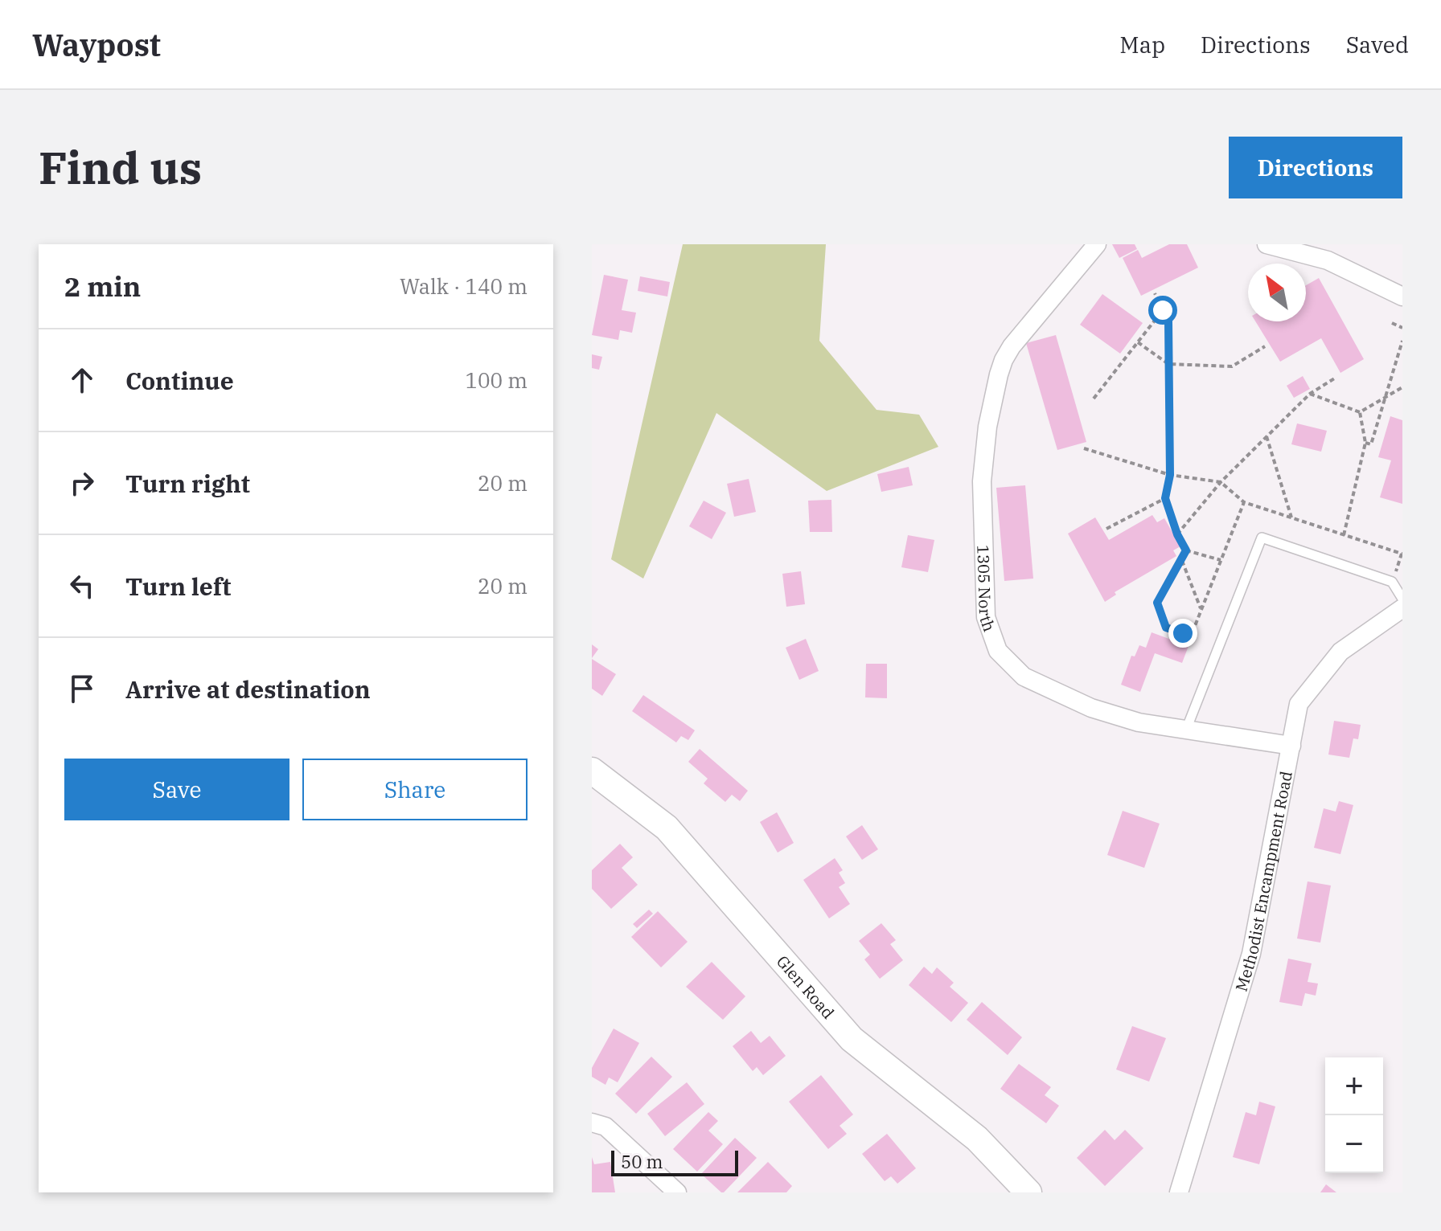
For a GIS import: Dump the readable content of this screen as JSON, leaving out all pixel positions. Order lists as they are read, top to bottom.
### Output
{
  "streets": {
    "street": ["1305 North", "Methodist Encampment Road", "Glen Road"]
  },
  "crossings": [
    ["1305 North", "Methodist Encampment Road"]
  ],
  "scale_bar": "50 m",
  "north": "top left",
  "page": {
    "header": "Waypost",
    "nav": ["Map", "Directions", "Saved"],
    "buttons": [
      "Directions",
      ["Save", "Share"]
    ],
    "title": "Find us",
    "heading": ["2 min", "Walk · 140 m"],
    "list": [
      ["Continue", "100 m"],
      ["Turn right", "20 m"],
      ["Turn left", "20 m"],
      "Arrive at destination"
    ],
    "map_buttons": ["+", "−"],
    "scale": "50 m"
  }
}
